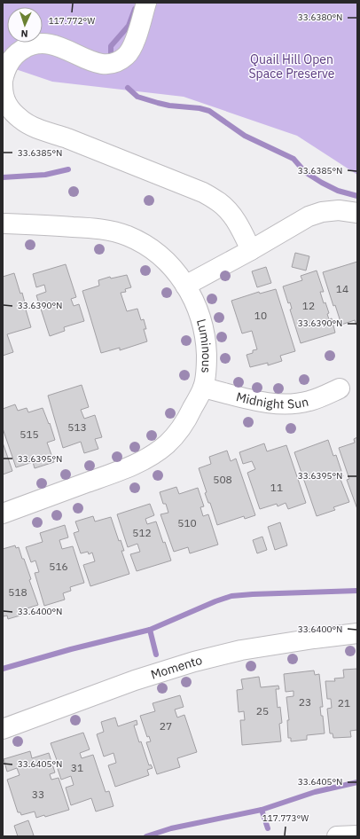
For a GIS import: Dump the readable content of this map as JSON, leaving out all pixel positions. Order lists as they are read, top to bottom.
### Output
{
  "streets": {
    "street": ["Luminous", "Midnight Sun", "Momento"]
  },
  "crossings": [
    ["Luminous", "Midnight Sun"]
  ],
  "parks": ["Quail Hill Open Space Preserve"],
  "house_numbers": [
    "14",
    "12",
    "10",
    "513",
    "515",
    "508",
    "11",
    "510",
    "512",
    "516",
    "518",
    "23",
    "21",
    "25",
    "27",
    "31",
    "33"
  ],
  "north": "bottom",
  "coordinates": [
    "33.6380°N",
    "117.772°W",
    "33.6385°N",
    "33.6390°N",
    "33.6395°N",
    "33.6400°N",
    "33.6405°N",
    "117.773°W"
  ]
}
